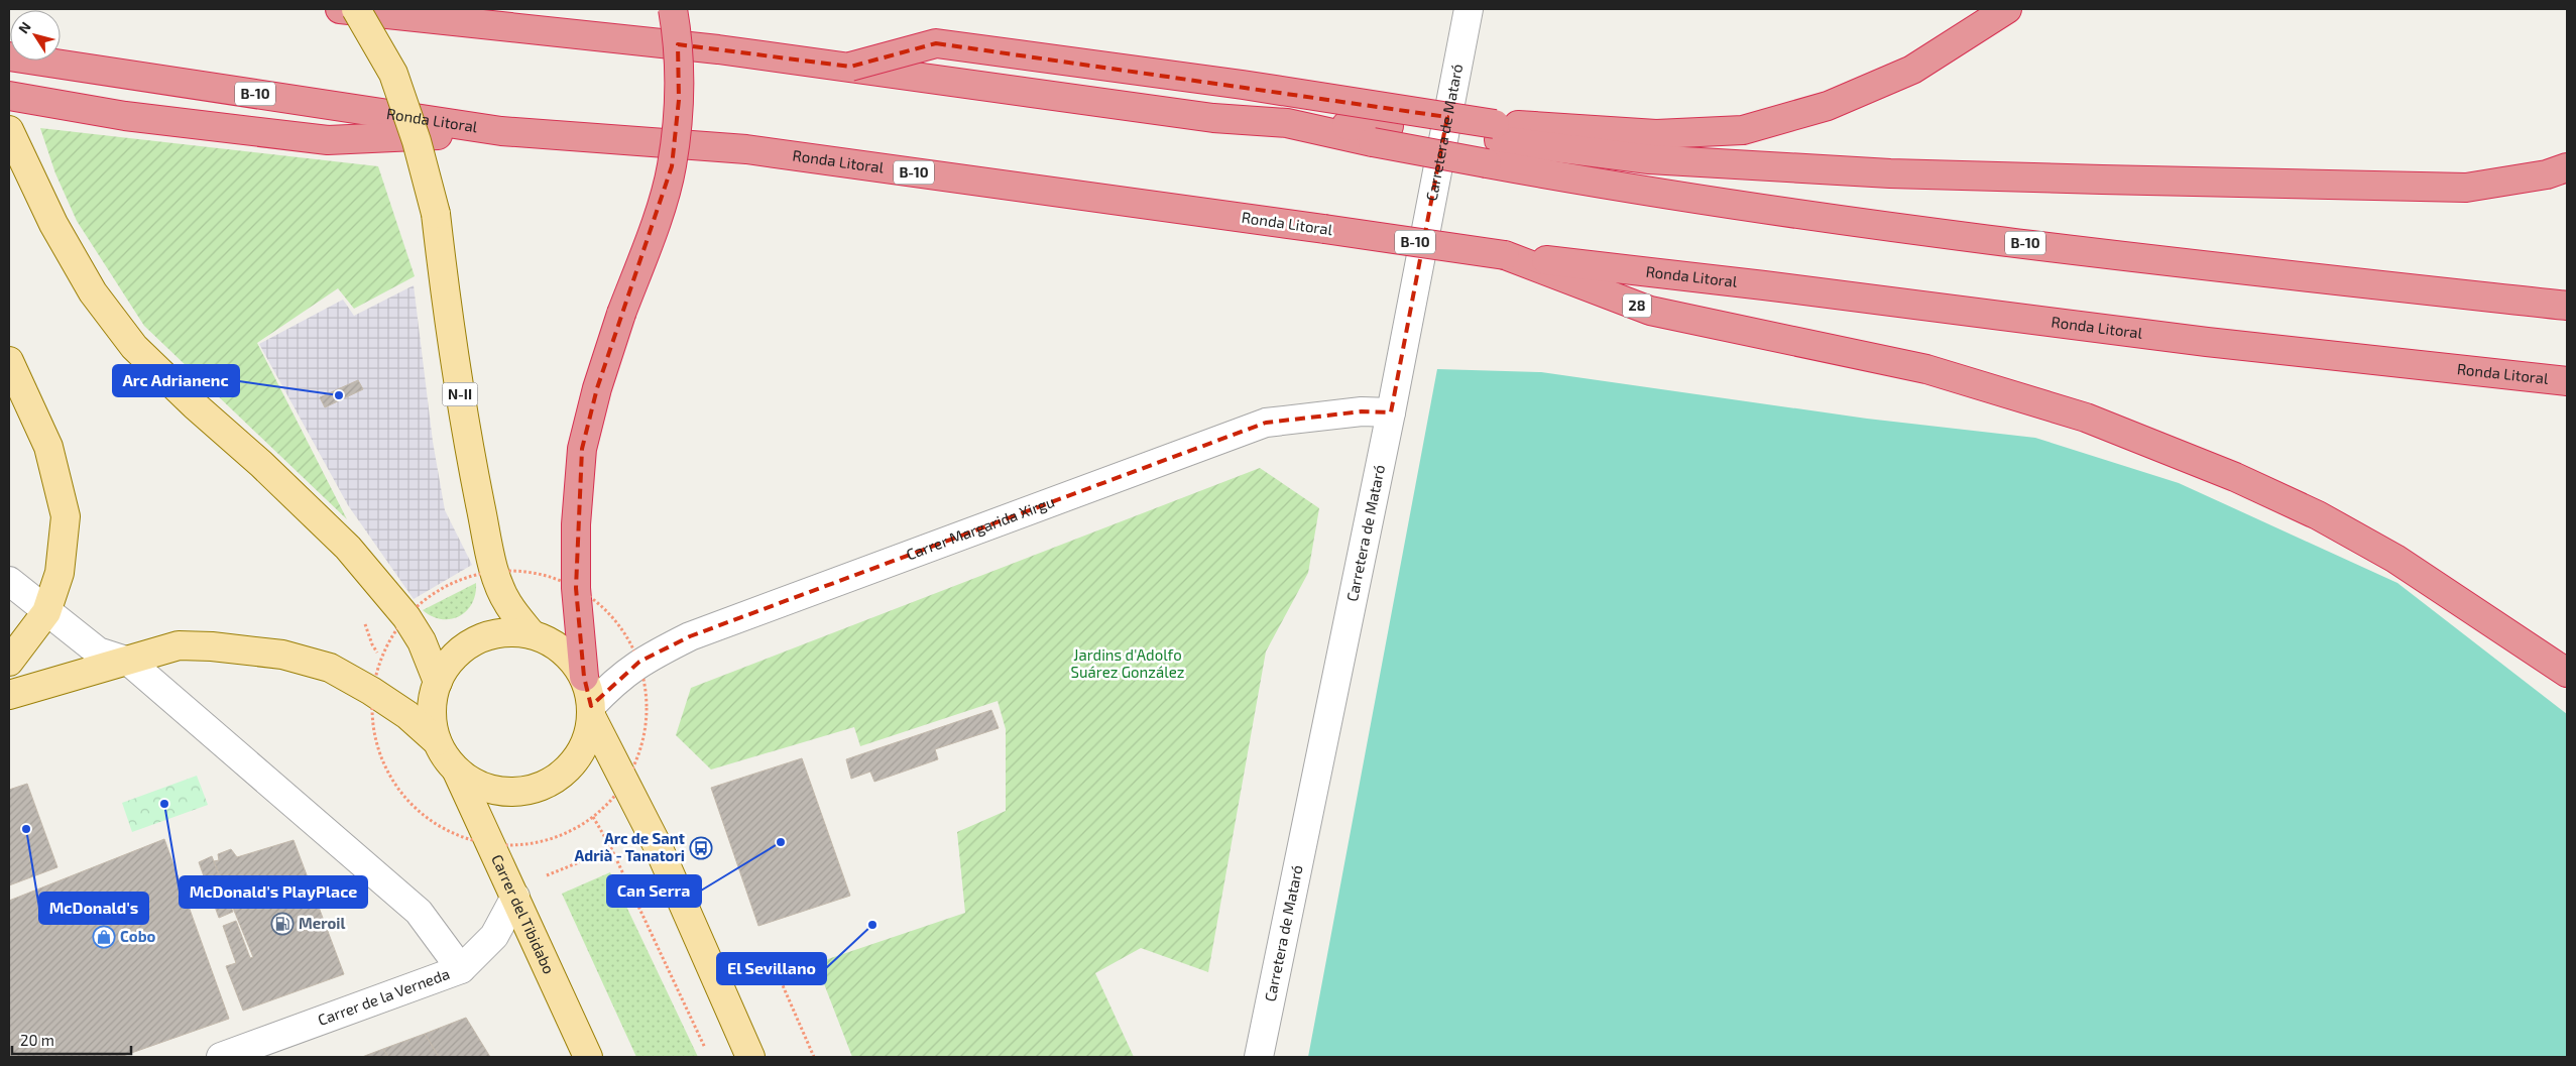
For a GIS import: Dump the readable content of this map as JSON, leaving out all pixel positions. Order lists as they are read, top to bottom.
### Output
{
  "streets": {
    "highway": ["B-10", "Ronda Litoral", "28"],
    "main road": ["N-II", "Carrer del Tibidabo"],
    "street": ["Carretera de Mataró", "Carrer Margarida Xirgu", "Carrer de la Verneda"]
  },
  "crossings": [
    ["Ronda Litoral", "28"],
    ["Carretera de Mataró", "Carrer Margarida Xirgu"],
    ["N-II", "Carrer Margarida Xirgu"],
    ["N-II", "Carrer del Tibidabo"],
    ["Carrer Margarida Xirgu", "Carrer del Tibidabo"],
    ["Carrer del Tibidabo", "Carrer de la Verneda"]
  ],
  "parks": ["Jardins d'Adolfo Suárez González"],
  "places": {
    "other": [
      "Arc Adrianenc",
      "McDonald's PlayPlace",
      "McDonald's",
      "Can Serra",
      "El Sevillano"
    ],
    "bus stop": ["Arc de Sant Adrià - Tanatori"],
    "fuel station": ["Meroil"],
    "shop": ["Cobo"]
  },
  "scale_bar": "20 m",
  "north": "top left"
}
